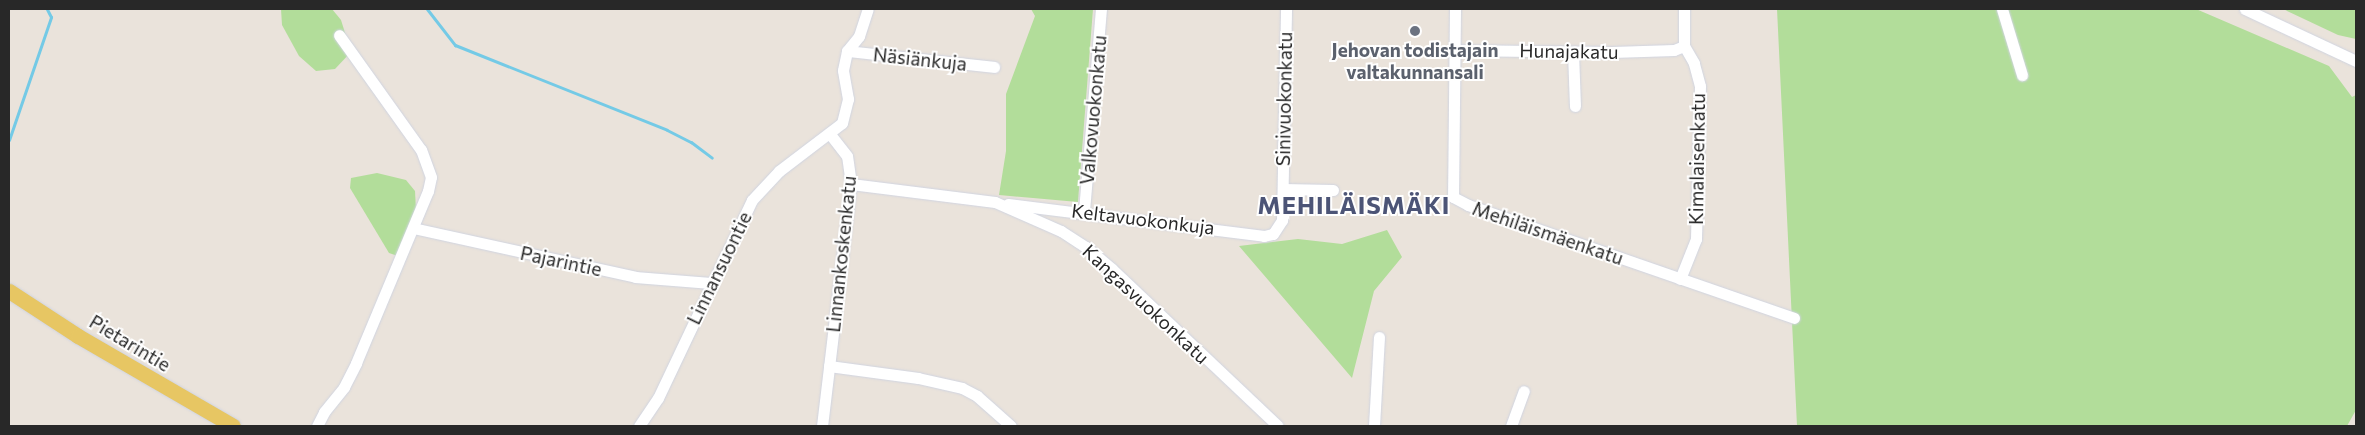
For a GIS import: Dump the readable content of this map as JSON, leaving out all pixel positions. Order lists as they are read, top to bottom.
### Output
{
  "streets": {
    "main road": ["Pietarintie"],
    "street": [
      "Hunajakatu",
      "Näsiänkuja",
      "Sinivuokonkatu",
      "Valkovuokonkatu",
      "Kimalaisenkatu",
      "Keltavuokonkuja",
      "Mehiläismäenkatu",
      "Linnankoskenkatu",
      "Pajarintie",
      "Linnansuontie",
      "Kangasvuokonkatu"
    ]
  },
  "crossings": [
    ["Hunajakatu", "Kimalaisenkatu"],
    ["Hunajakatu", "Mehiläismäenkatu"],
    ["Sinivuokonkatu", "Keltavuokonkuja"],
    ["Valkovuokonkatu", "Keltavuokonkuja"],
    ["Kimalaisenkatu", "Mehiläismäenkatu"],
    ["Keltavuokonkuja", "Kangasvuokonkatu"],
    ["Linnankoskenkatu", "Linnansuontie"],
    ["Linnankoskenkatu", "Kangasvuokonkatu"],
    ["Pajarintie", "Linnansuontie"]
  ],
  "districts": ["MEHILÄISMÄKI"],
  "places": ["Jehovan todistajain valtakunnansali"]
}
